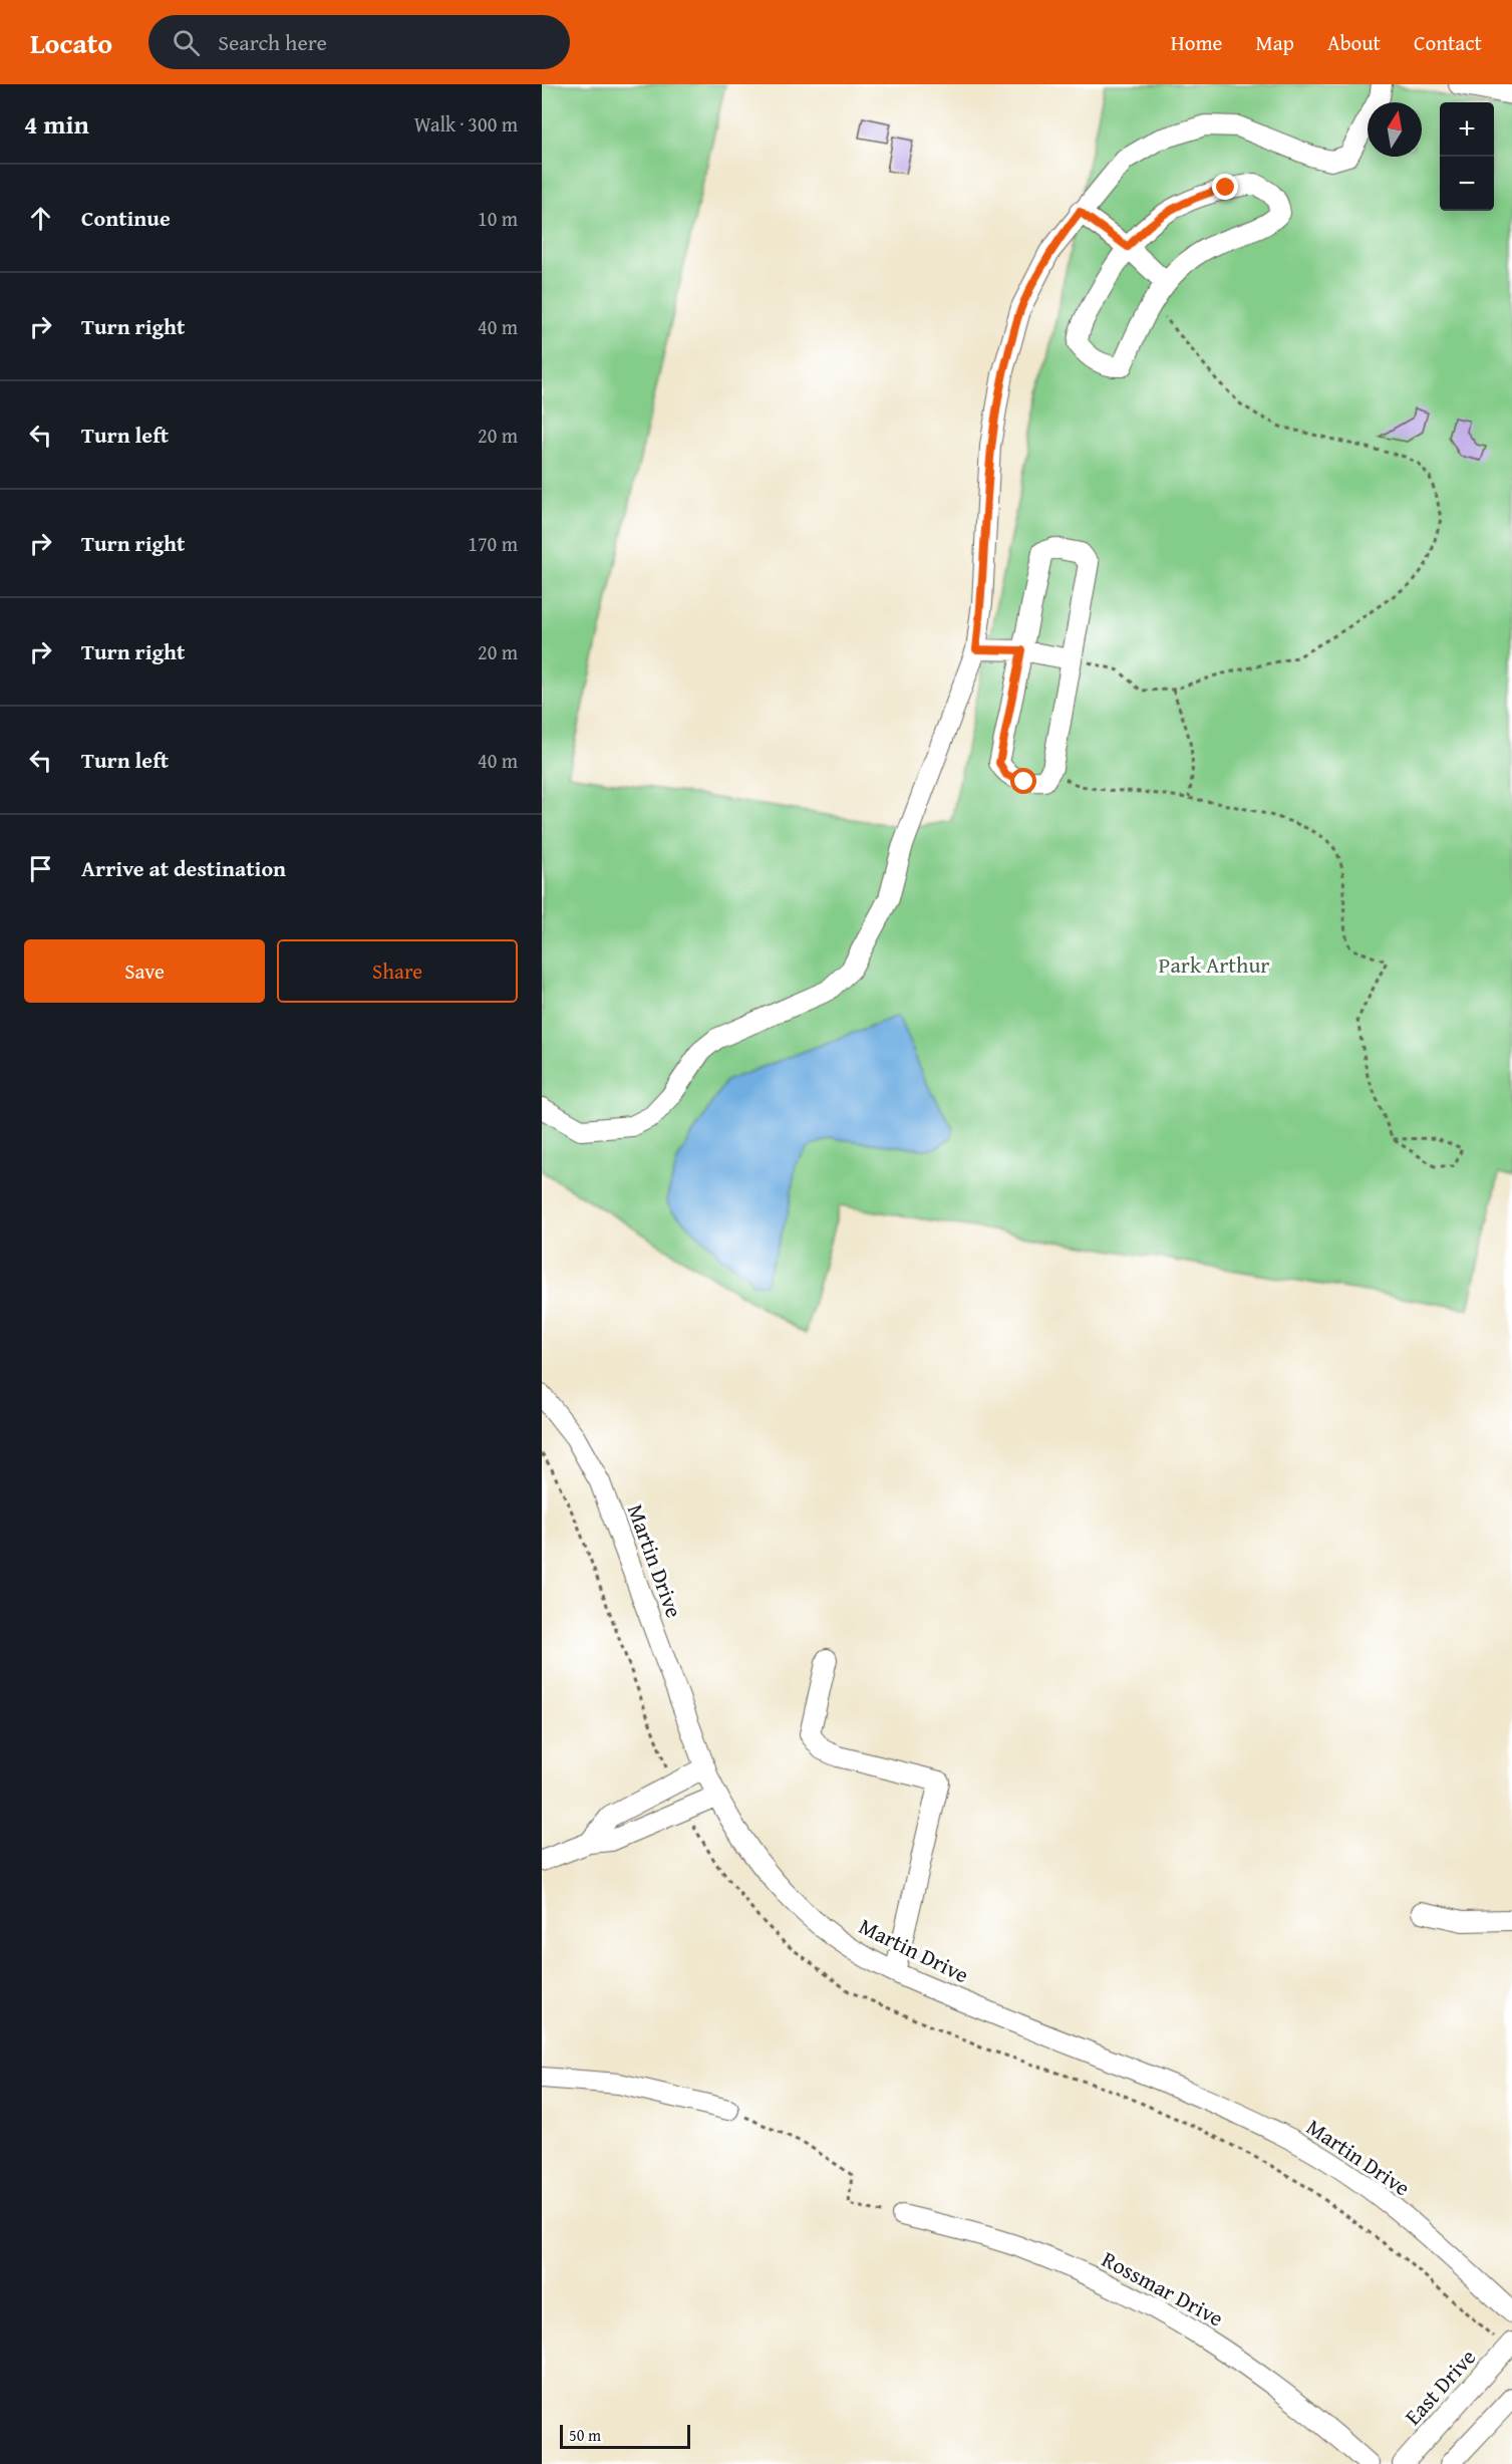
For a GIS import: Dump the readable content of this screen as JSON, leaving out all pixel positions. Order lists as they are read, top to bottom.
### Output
{
  "streets": {
    "street": ["Martin Drive", "Rossmar Drive", "East Drive"]
  },
  "parks": ["Park Arthur"],
  "scale_bar": "50 m",
  "north": "top",
  "page": {
    "header": "Locato",
    "search": "Search here",
    "nav": [
      "Home",
      "Map",
      "About",
      "Contact"
    ],
    "heading": ["4 min", "Walk · 300 m"],
    "map_buttons": ["+", "−"],
    "list": [
      ["Continue", "10 m"],
      ["Turn right", "40 m"],
      ["Turn left", "20 m"],
      ["Turn right", "170 m"],
      ["Turn right", "20 m"],
      ["Turn left", "40 m"],
      "Arrive at destination"
    ],
    "buttons": ["Save", "Share"],
    "scale": "50 m"
  }
}
